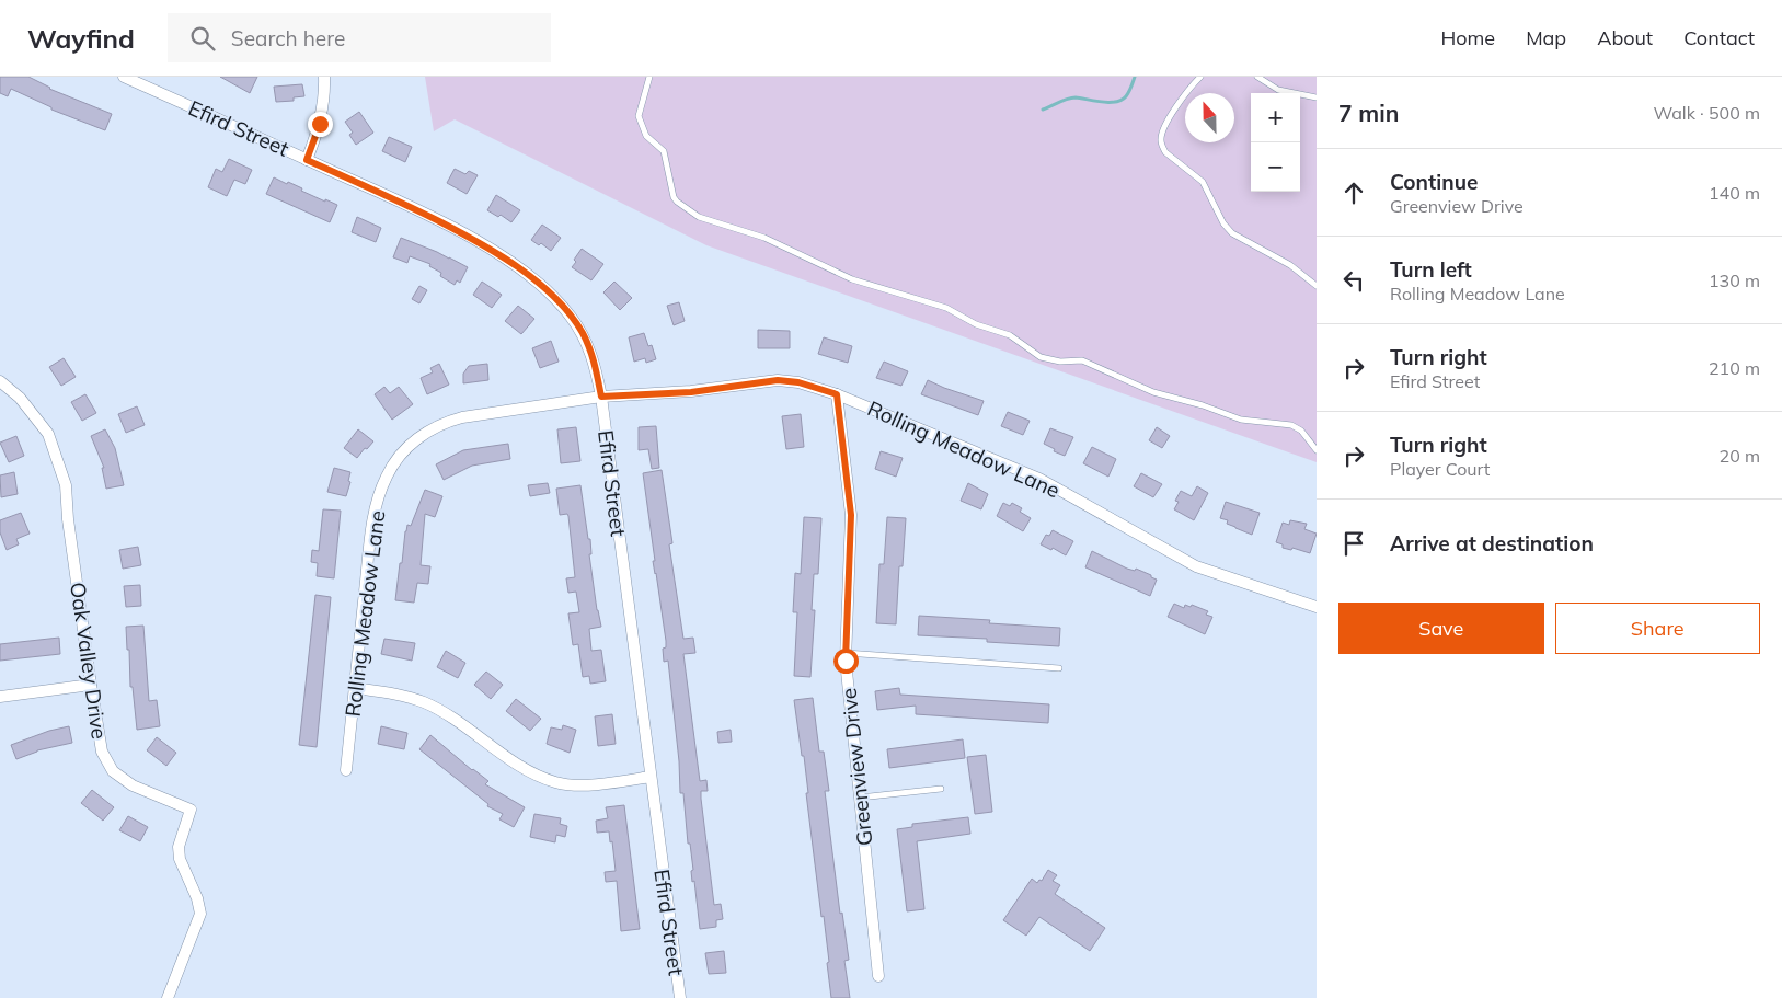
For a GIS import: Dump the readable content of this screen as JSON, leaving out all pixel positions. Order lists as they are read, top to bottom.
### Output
{
  "streets": {
    "street": [
      "Efird Street",
      "Rolling Meadow Lane",
      "Oak Valley Drive",
      "Greenview Drive"
    ]
  },
  "crossings": [
    ["Efird Street", "Rolling Meadow Lane"],
    ["Rolling Meadow Lane", "Greenview Drive"]
  ],
  "north": "top",
  "page": {
    "header": "Wayfind",
    "search": "Search here",
    "nav": [
      "Home",
      "Map",
      "About",
      "Contact"
    ],
    "heading": ["7 min", "Walk · 500 m"],
    "map_buttons": ["+", "−"],
    "list": [
      ["Continue", "Greenview Drive", "140 m"],
      ["Turn left", "Rolling Meadow Lane", "130 m"],
      ["Turn right", "Efird Street", "210 m"],
      ["Turn right", "Player Court", "20 m"],
      "Arrive at destination"
    ],
    "buttons": ["Save", "Share"]
  }
}
